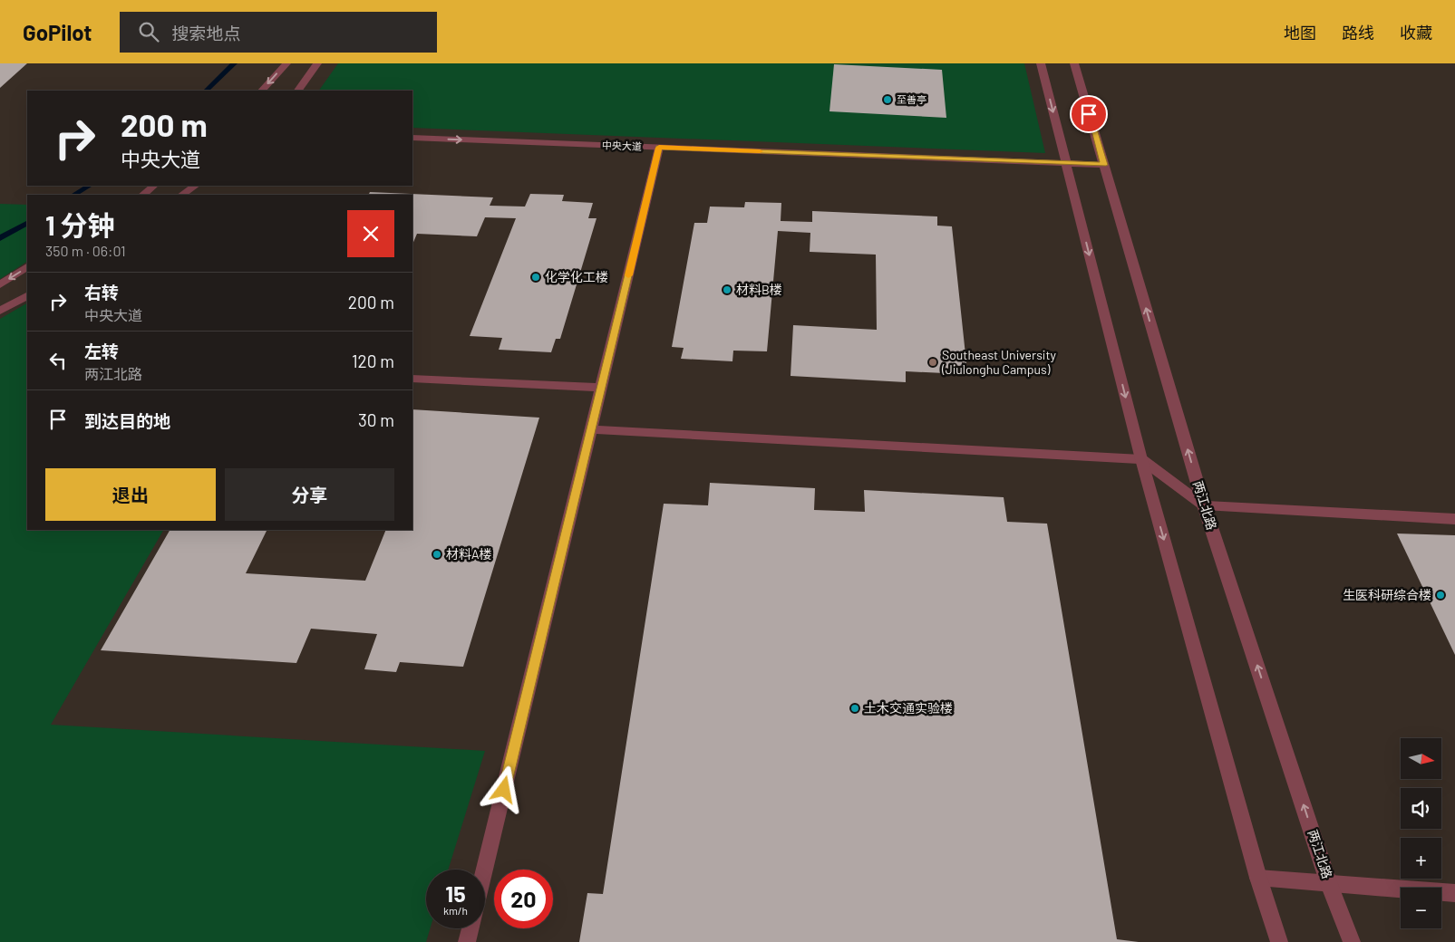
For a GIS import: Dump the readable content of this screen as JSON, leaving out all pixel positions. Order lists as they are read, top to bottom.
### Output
{
  "streets": {
    "street": ["中央大道", "两江北路"]
  },
  "crossings": [
    ["中央大道", "两江北路"]
  ],
  "one_way": ["中央大道"],
  "places": [
    "至善亭",
    "化学化工楼",
    "材料B楼",
    "Southeast University (Jiulonghu Campus)",
    "材料A楼",
    "生医科研综合楼",
    "土木交通实验楼"
  ],
  "north": "right",
  "page": {
    "header": "GoPilot",
    "search": "搜索地点",
    "nav": ["地图", "路线", "收藏"],
    "turn": ["200 m", "中央大道"],
    "heading": ["1 分钟", "350 m · 06:01"],
    "list": [
      {
        "name": "右转",
        "note": "中央大道",
        "value": "200 m"
      },
      {
        "name": "左转",
        "note": "两江北路",
        "value": "120 m"
      },
      {
        "name": "到达目的地",
        "value": "30 m"
      }
    ],
    "buttons": ["退出", "分享"],
    "map_buttons": ["+", "−"],
    "speed": "15 km/h",
    "limit": "20"
  }
}
